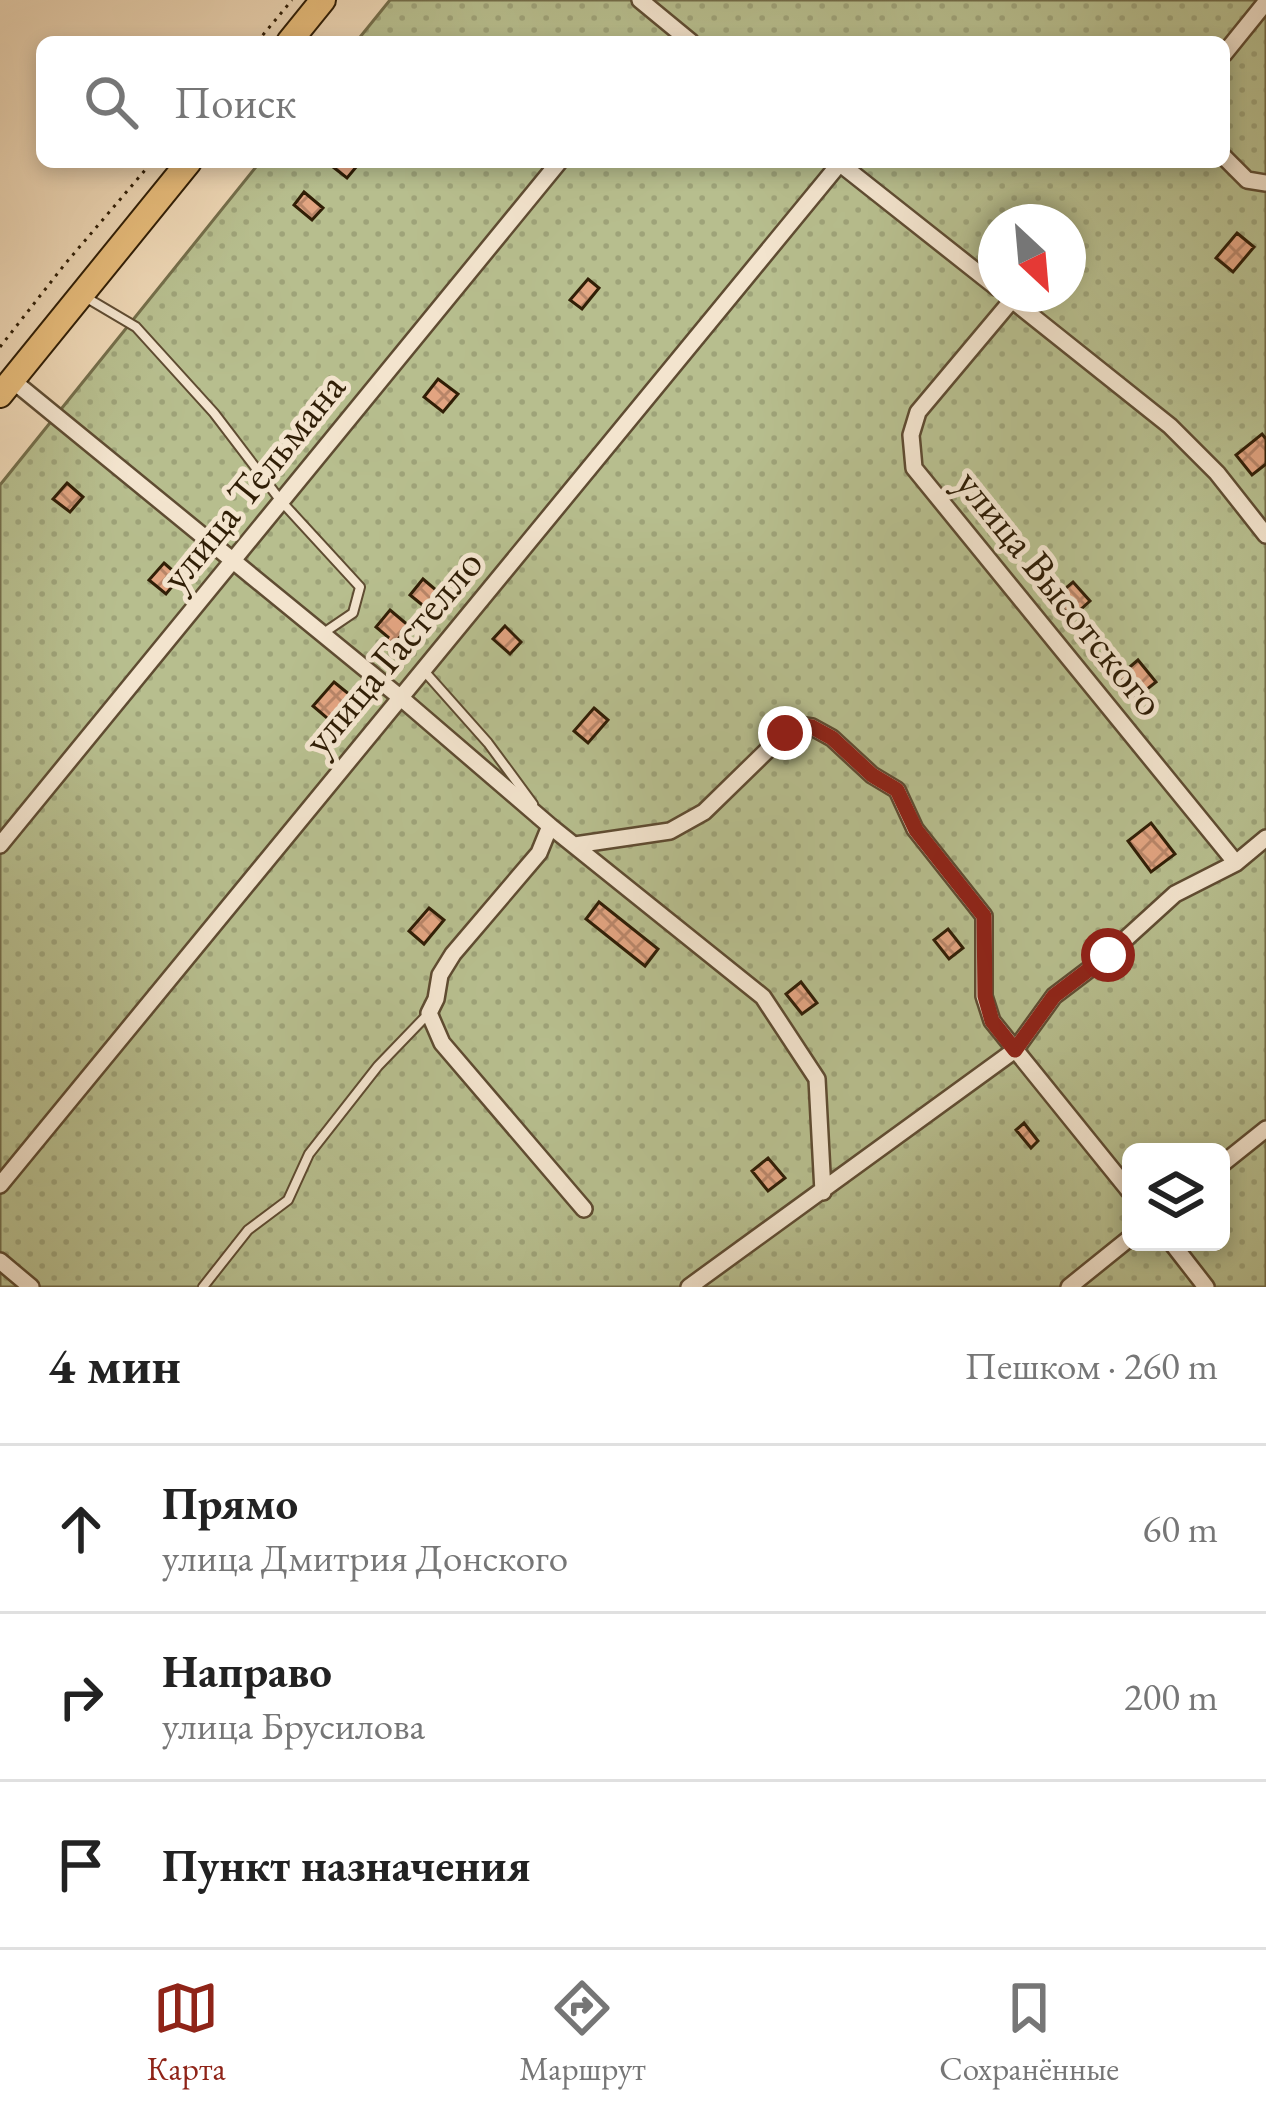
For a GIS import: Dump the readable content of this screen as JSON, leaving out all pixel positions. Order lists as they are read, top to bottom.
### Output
{
  "streets": {
    "street": ["улица Тельмана", "улица Высотского", "улица Гастелло"]
  },
  "north": "bottom right",
  "page": {
    "search": "Поиск",
    "heading": ["4 мин", "Пешком · 260 m"],
    "list": [
      ["Прямо", "улица Дмитрия Донского", "60 m"],
      ["Направо", "улица Брусилова", "200 m"],
      "Пункт назначения"
    ],
    "nav": ["Карта", "Маршрут", "Сохранённые"]
  }
}
